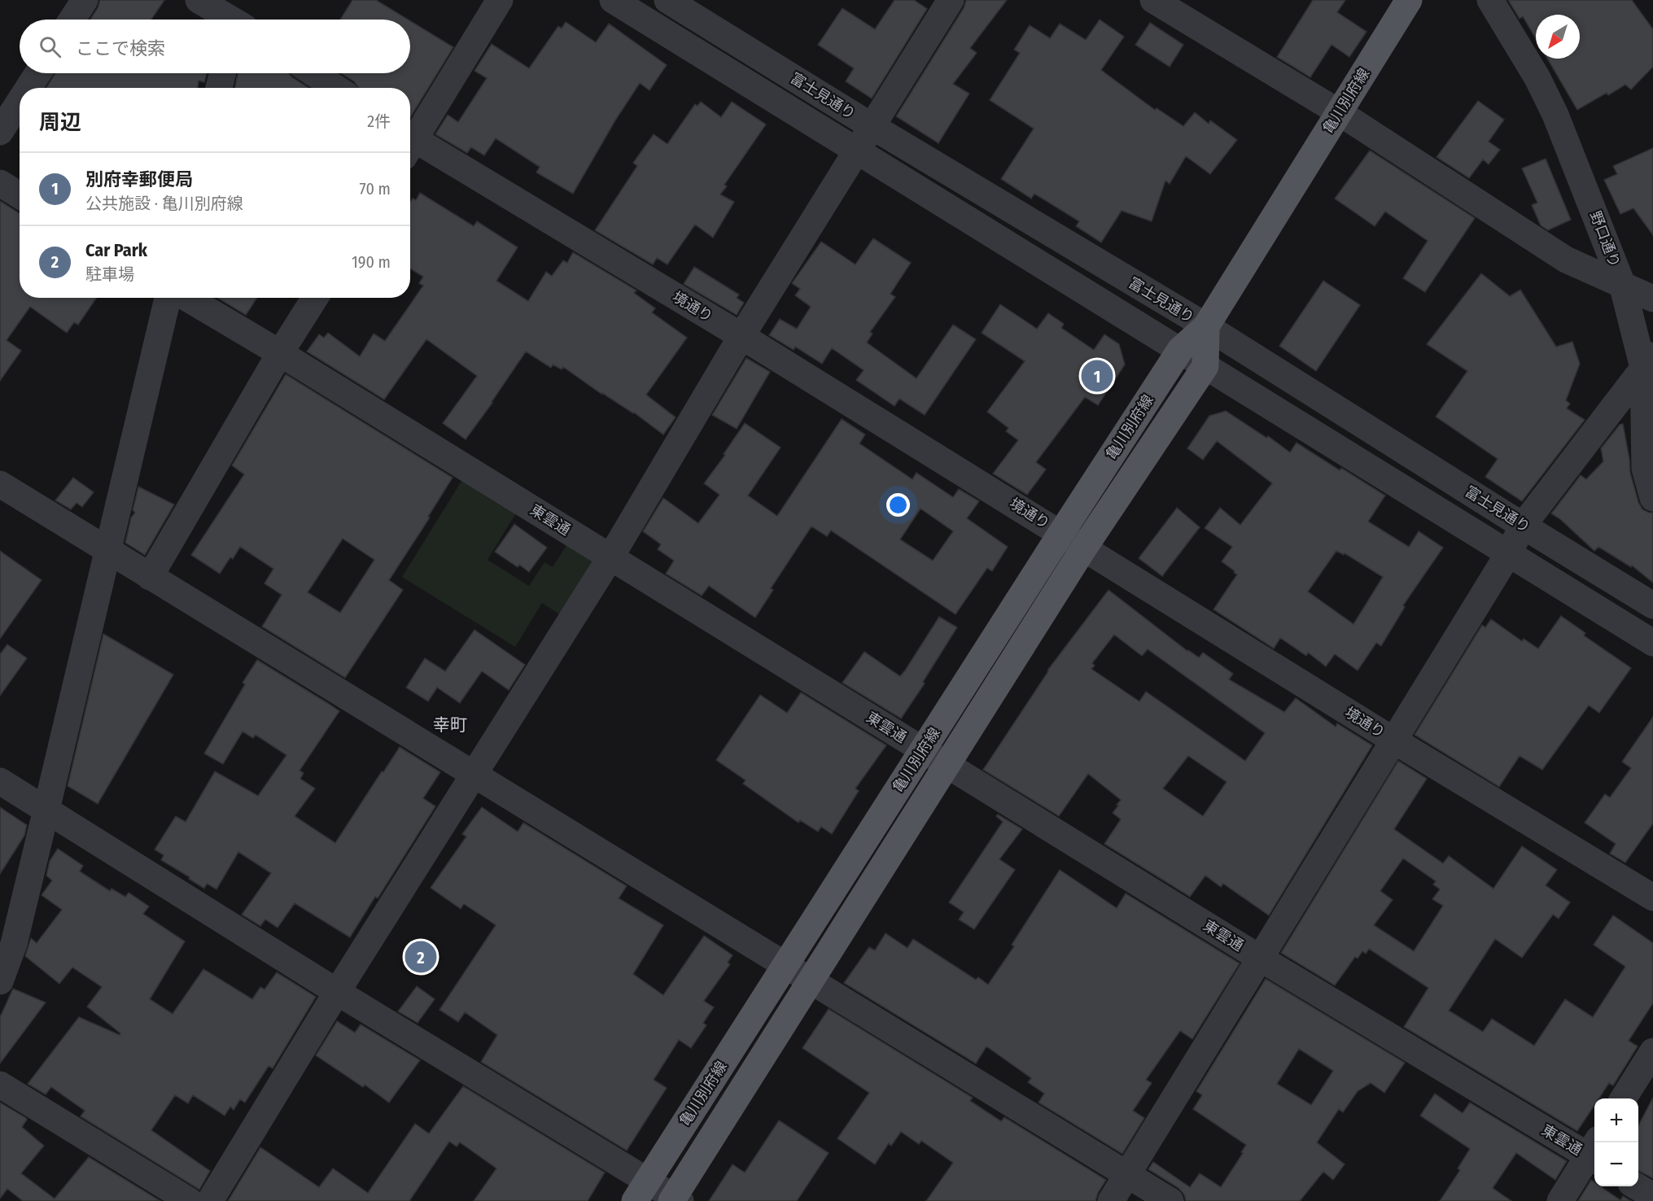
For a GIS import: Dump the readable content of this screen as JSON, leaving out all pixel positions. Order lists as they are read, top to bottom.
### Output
{
  "streets": {
    "main road": ["亀川別府線"],
    "street": [
      "富士見通り",
      "野口通り",
      "境通り",
      "東雲通"
    ]
  },
  "crossings": [
    ["富士見通り", "亀川別府線"],
    ["亀川別府線", "境通り"],
    ["亀川別府線", "東雲通"]
  ],
  "districts": ["幸町"],
  "north": "bottom left",
  "page": {
    "search": "ここで検索",
    "heading": ["周辺", "2件"],
    "list": [
      {
        "mark": "1",
        "name": "別府幸郵便局",
        "note": "公共施設 · 亀川別府線",
        "value": "70 m"
      },
      {
        "mark": "2",
        "name": "Car Park",
        "note": "駐車場",
        "value": "190 m"
      }
    ],
    "pins": ["1", "2"],
    "map_buttons": ["+", "−"]
  }
}
